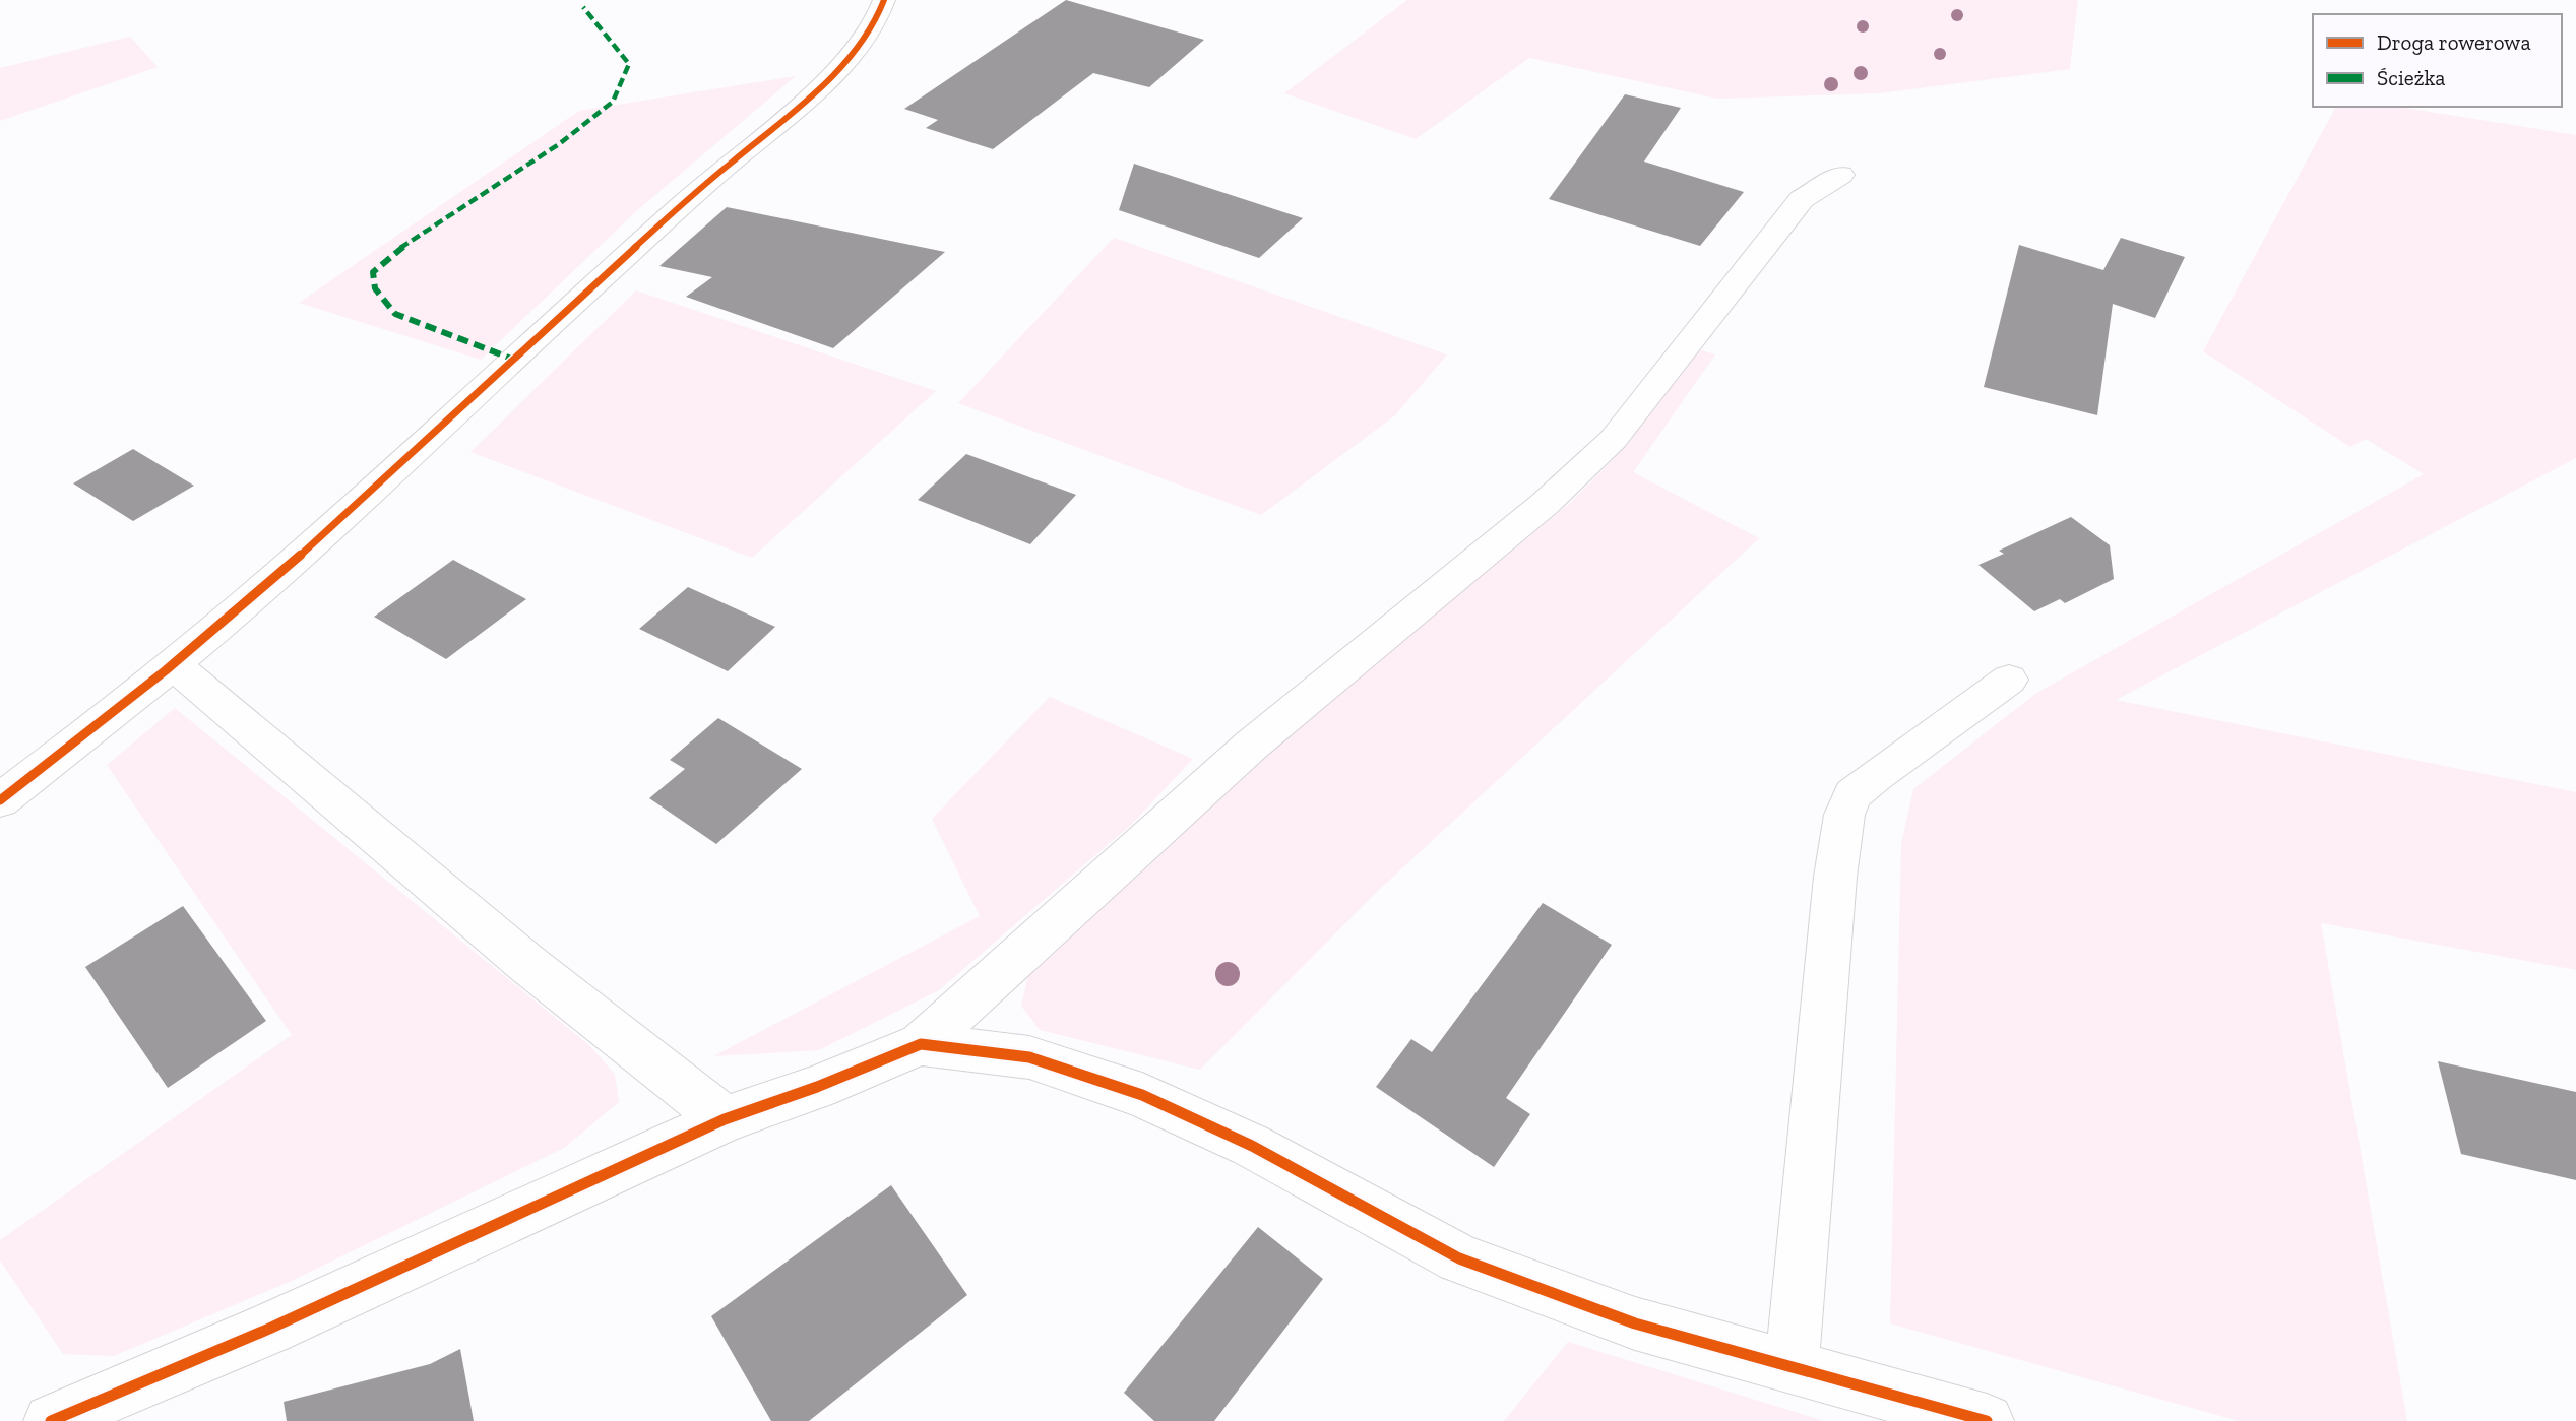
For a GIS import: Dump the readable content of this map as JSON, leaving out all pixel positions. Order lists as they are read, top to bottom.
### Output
{
  "legend": ["Droga rowerowa", "Ścieżka"]
}
